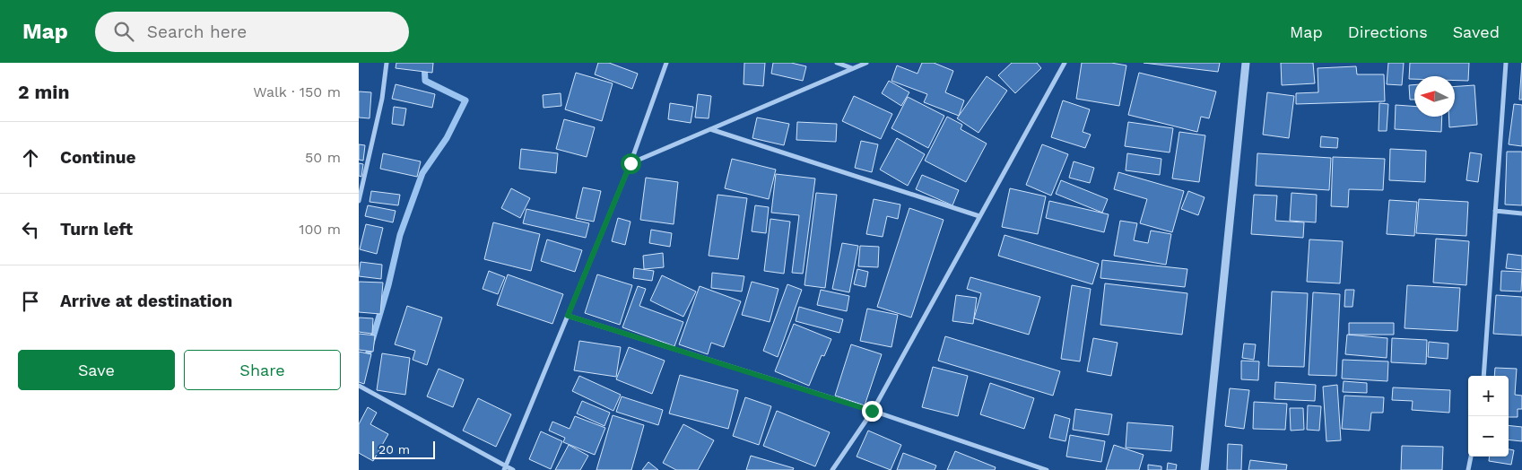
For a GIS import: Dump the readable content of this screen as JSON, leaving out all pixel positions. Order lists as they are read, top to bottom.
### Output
{
  "scale_bar": "20 m",
  "north": "left",
  "page": {
    "header": "Map",
    "search": "Search here",
    "nav": ["Map", "Directions", "Saved"],
    "heading": ["2 min", "Walk · 150 m"],
    "list": [
      ["Continue", "50 m"],
      ["Turn left", "100 m"],
      "Arrive at destination"
    ],
    "buttons": ["Save", "Share"],
    "map_buttons": ["+", "−"],
    "scale": "20 m"
  }
}
